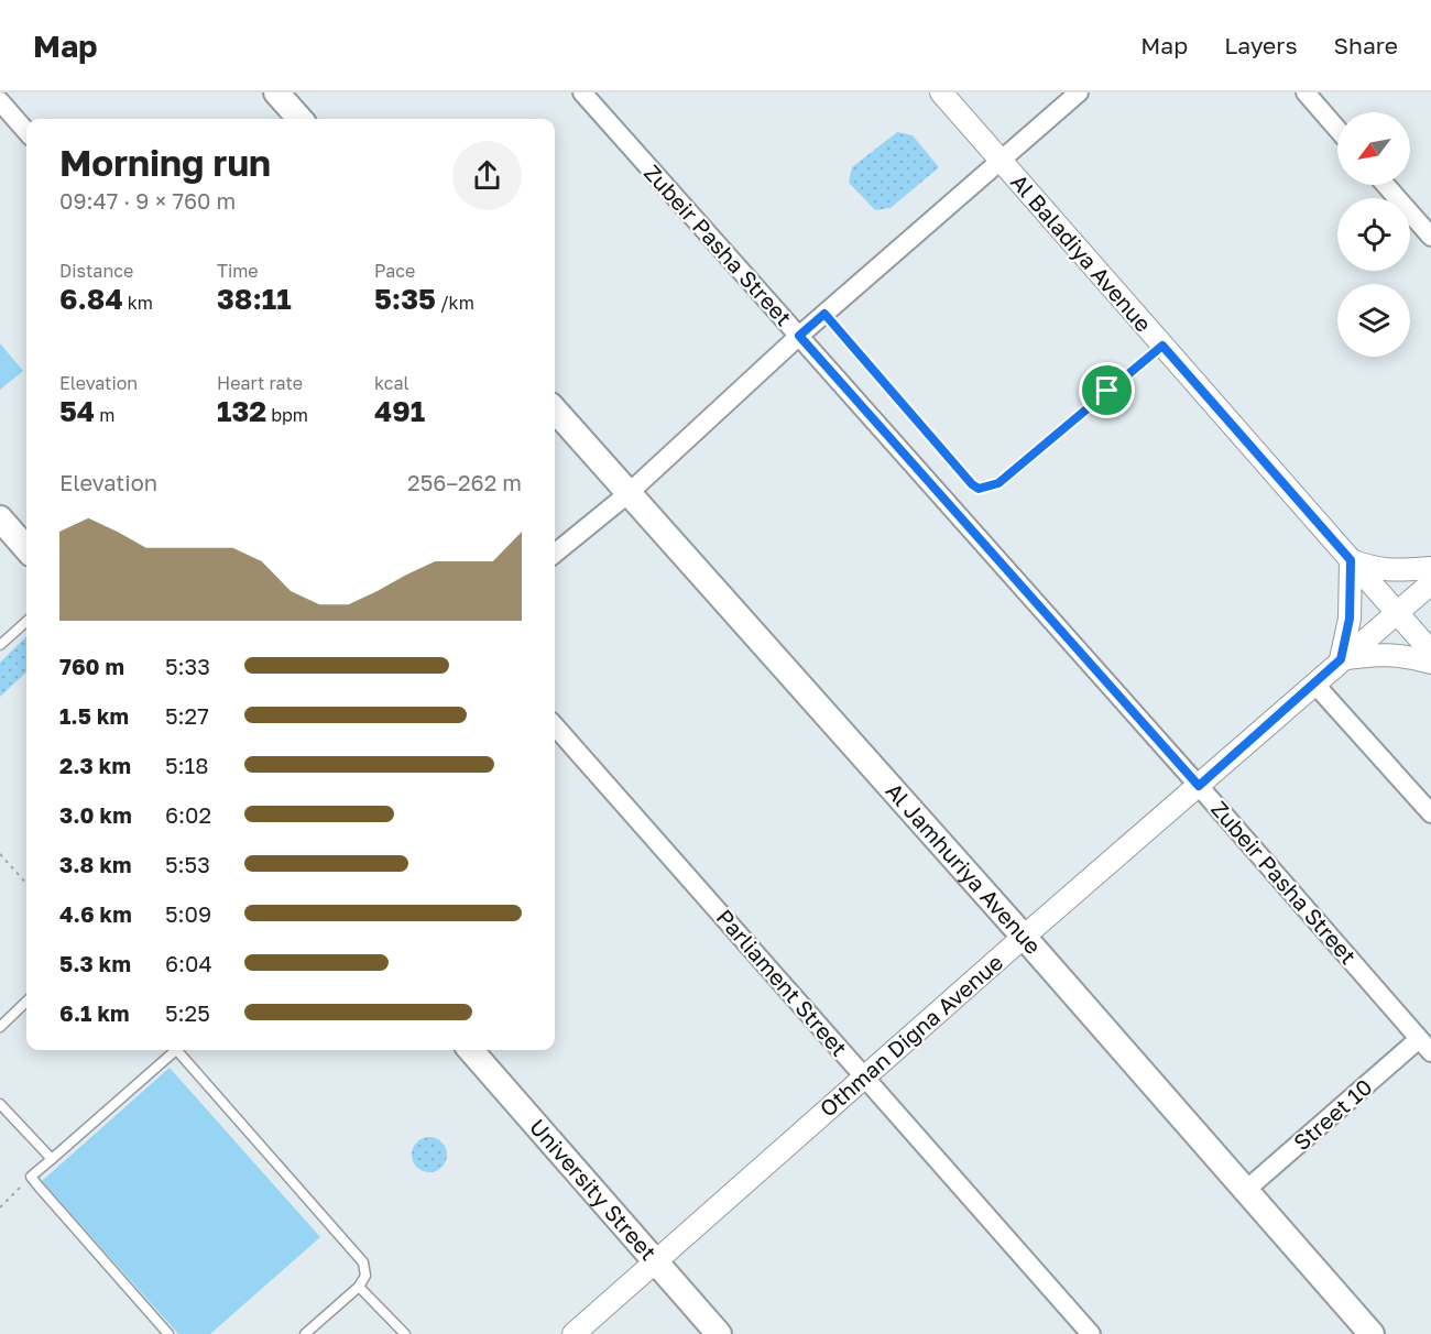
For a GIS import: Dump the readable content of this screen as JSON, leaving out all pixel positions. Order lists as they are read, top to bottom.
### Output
{
  "streets": {
    "main road": ["Al Jamhuriya Avenue", "University Street"],
    "street": [
      "Zubeir Pasha Street",
      "Al Baladiya Avenue",
      "Parliament Street",
      "Othman Digna Avenue",
      "Street 10"
    ]
  },
  "crossings": [
    ["Zubeir Pasha Street", "Othman Digna Avenue"],
    ["Zubeir Pasha Street", "Street 10"],
    ["Al Baladiya Avenue", "Othman Digna Avenue"],
    ["Al Jamhuriya Avenue", "Othman Digna Avenue"],
    ["Al Jamhuriya Avenue", "Street 10"],
    ["Parliament Street", "Othman Digna Avenue"],
    ["Othman Digna Avenue", "University Street"]
  ],
  "north": "bottom left",
  "page": {
    "header": "Map",
    "nav": ["Map", "Layers", "Share"],
    "heading": ["Morning run", "09:47 · 9 × 760 m"],
    "stats": [
      ["Distance", "6.84 km"],
      ["Time", "38:11"],
      ["Pace", "5:35 /km"],
      ["Elevation", "54 m"],
      ["Heart rate", "132 bpm"],
      ["kcal", "491"]
    ],
    "chart": ["Elevation", "256–262 m"],
    "list": [
      {
        "name": "760 m",
        "note": "5:33"
      },
      {
        "name": "1.5 km",
        "note": "5:27"
      },
      {
        "name": "2.3 km",
        "note": "5:18"
      },
      {
        "name": "3.0 km",
        "note": "6:02"
      },
      {
        "name": "3.8 km",
        "note": "5:53"
      },
      {
        "name": "4.6 km",
        "note": "5:09"
      },
      {
        "name": "5.3 km",
        "note": "6:04"
      },
      {
        "name": "6.1 km",
        "note": "5:25"
      }
    ]
  }
}
